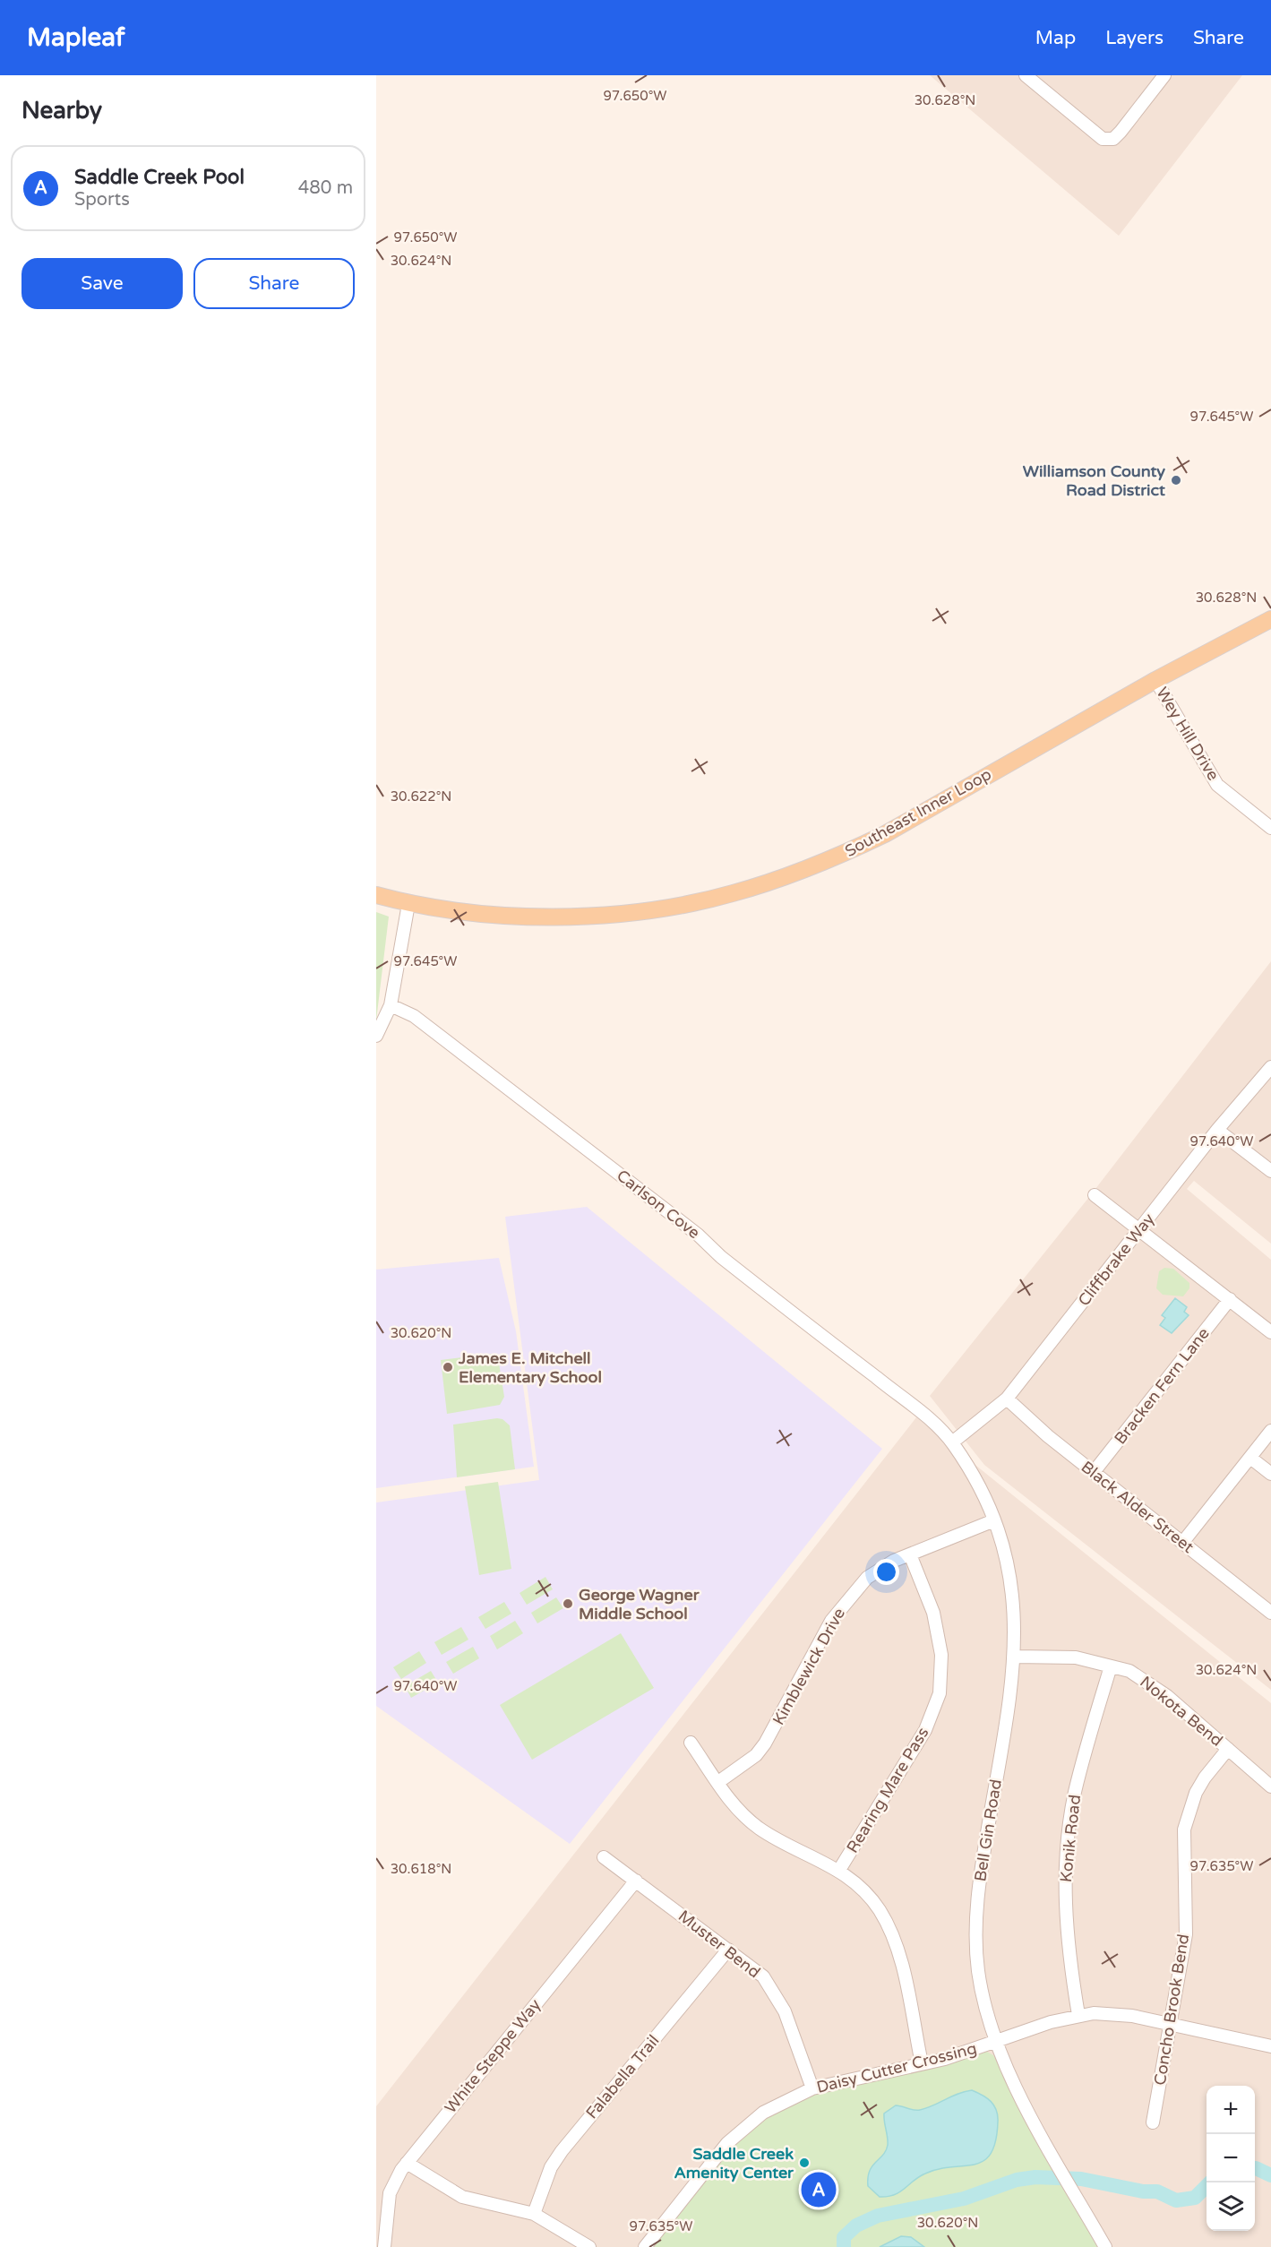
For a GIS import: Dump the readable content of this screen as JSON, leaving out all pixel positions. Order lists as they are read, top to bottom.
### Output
{
  "streets": {
    "main road": ["Southeast Inner Loop"],
    "street": [
      "Wey Hill Drive",
      "Carlson Cove",
      "Cliffbrake Way",
      "Bracken Fern Lane",
      "Black Alder Street",
      "Kimblewick Drive",
      "Nokota Bend",
      "Rearing Mare Pass",
      "Bell Gin Road",
      "Konik Road",
      "Muster Bend",
      "Concho Brook Bend",
      "White Steppe Way",
      "Daisy Cutter Crossing",
      "Falabella Trail"
    ]
  },
  "crossings": [
    ["Wey Hill Drive", "Southeast Inner Loop"],
    ["Carlson Cove", "Bell Gin Road"],
    ["Cliffbrake Way", "Black Alder Street"],
    ["Cliffbrake Way", "Bell Gin Road"],
    ["Bracken Fern Lane", "Black Alder Street"],
    ["Kimblewick Drive", "Rearing Mare Pass"],
    ["Kimblewick Drive", "Bell Gin Road"],
    ["Nokota Bend", "Bell Gin Road"],
    ["Nokota Bend", "Konik Road"],
    ["Nokota Bend", "Concho Brook Bend"],
    ["Bell Gin Road", "Daisy Cutter Crossing"],
    ["Konik Road", "Daisy Cutter Crossing"],
    ["Muster Bend", "White Steppe Way"],
    ["Muster Bend", "Daisy Cutter Crossing"],
    ["Muster Bend", "Falabella Trail"],
    ["Concho Brook Bend", "Daisy Cutter Crossing"]
  ],
  "places": [
    "Williamson County Road District",
    "James E. Mitchell Elementary School",
    "George Wagner Middle School",
    "Saddle Creek Amenity Center"
  ],
  "page": {
    "header": "Mapleaf",
    "nav": ["Map", "Layers", "Share"],
    "heading": "Nearby",
    "list": [
      {
        "mark": "A",
        "name": "Saddle Creek Pool",
        "note": "Sports",
        "value": "480 m"
      }
    ],
    "buttons": ["Save", "Share"],
    "map_buttons": ["+", "−"],
    "pins": "A"
  },
  "coordinates": [
    "97.650°W",
    "30.628°N",
    "30.624°N",
    "97.645°W",
    "30.622°N",
    "97.640°W",
    "30.620°N",
    "97.635°W",
    "30.618°N"
  ]
}
